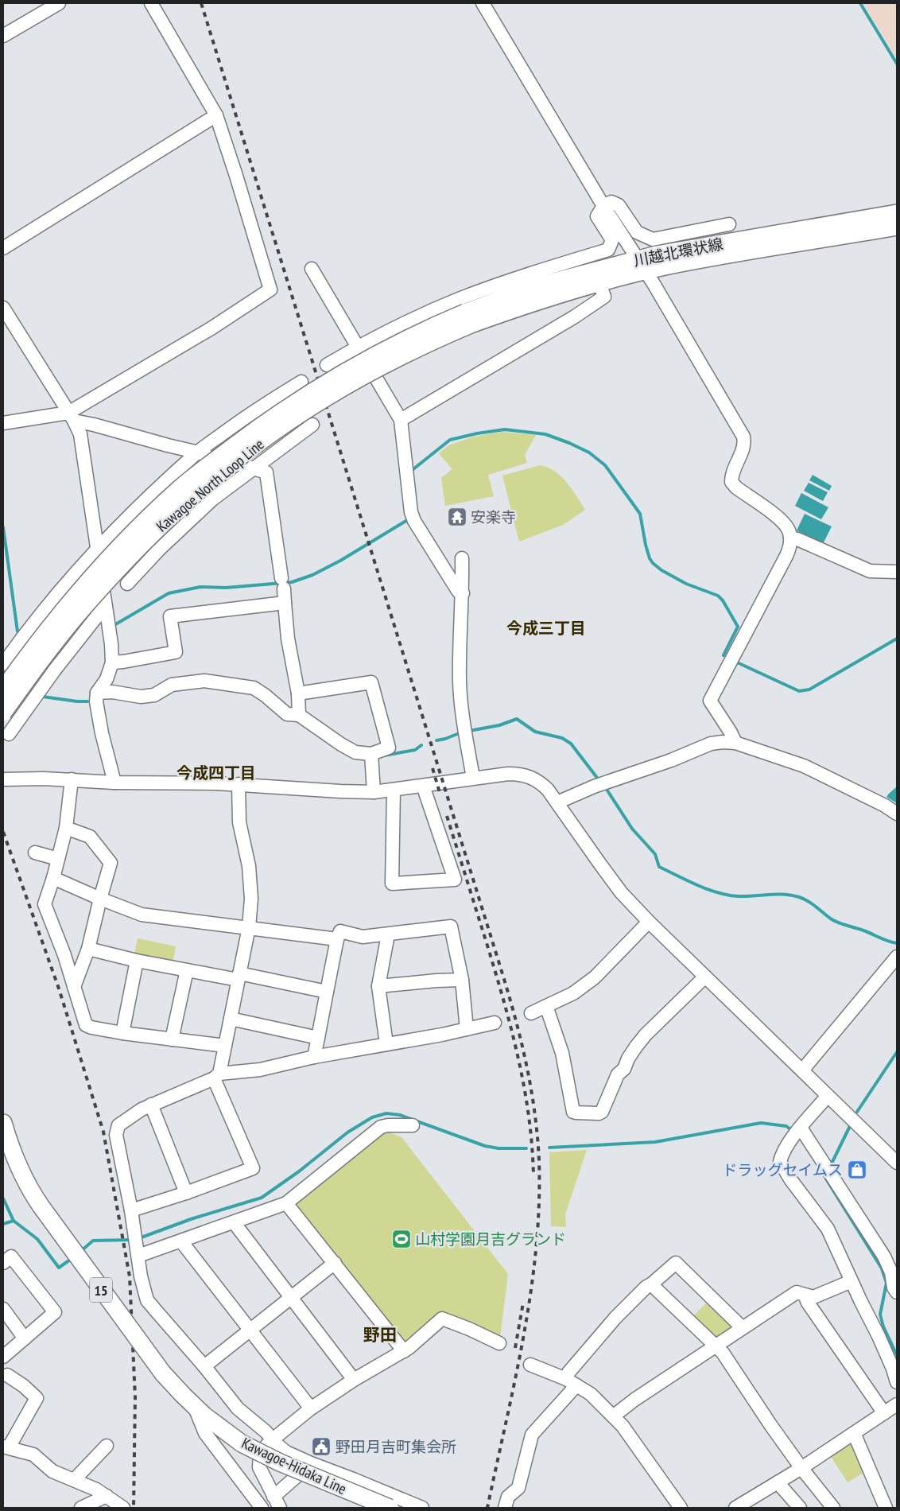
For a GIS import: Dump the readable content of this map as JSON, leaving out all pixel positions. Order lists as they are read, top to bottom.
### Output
{
  "streets": {
    "main road": [
      "川越北環状線",
      "Kawagoe North Loop Line",
      "15",
      "Kawagoe-Hidaka Line"
    ]
  },
  "crossings": [
    ["川越北環状線", "Kawagoe North Loop Line"]
  ],
  "districts": ["今成三丁目", "今成四丁目", "野田"],
  "places": {
    "temple": ["安楽寺"],
    "shop": ["ドラッグセイムス"],
    "sports": ["山村学園月吉グランド"],
    "public building": ["野田月吉町集会所"]
  }
}
